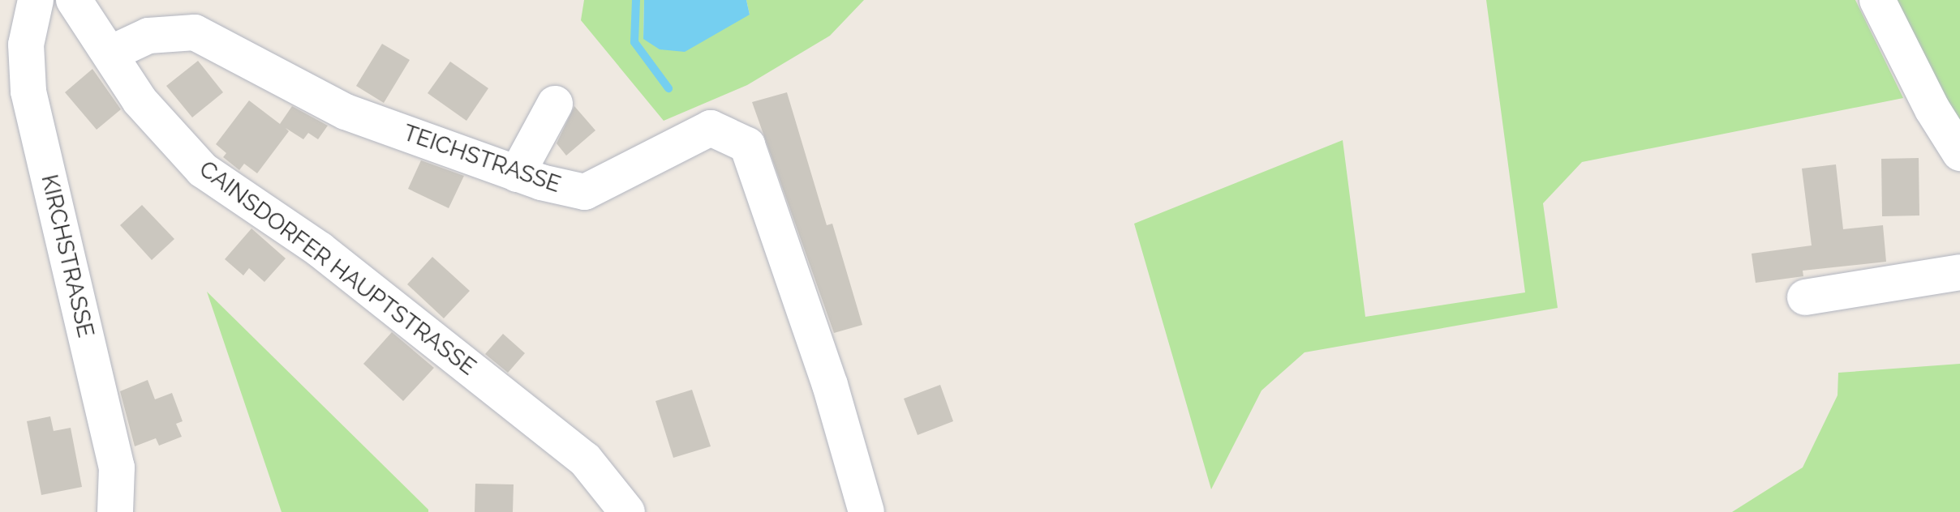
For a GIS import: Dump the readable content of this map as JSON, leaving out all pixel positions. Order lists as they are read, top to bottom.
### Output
{
  "streets": {
    "street": ["TEICHSTRASSE", "KIRCHSTRASSE", "CAINSDORFER HAUPTSTRASSE"]
  },
  "crossings": [
    ["TEICHSTRASSE", "CAINSDORFER HAUPTSTRASSE"]
  ]
}
